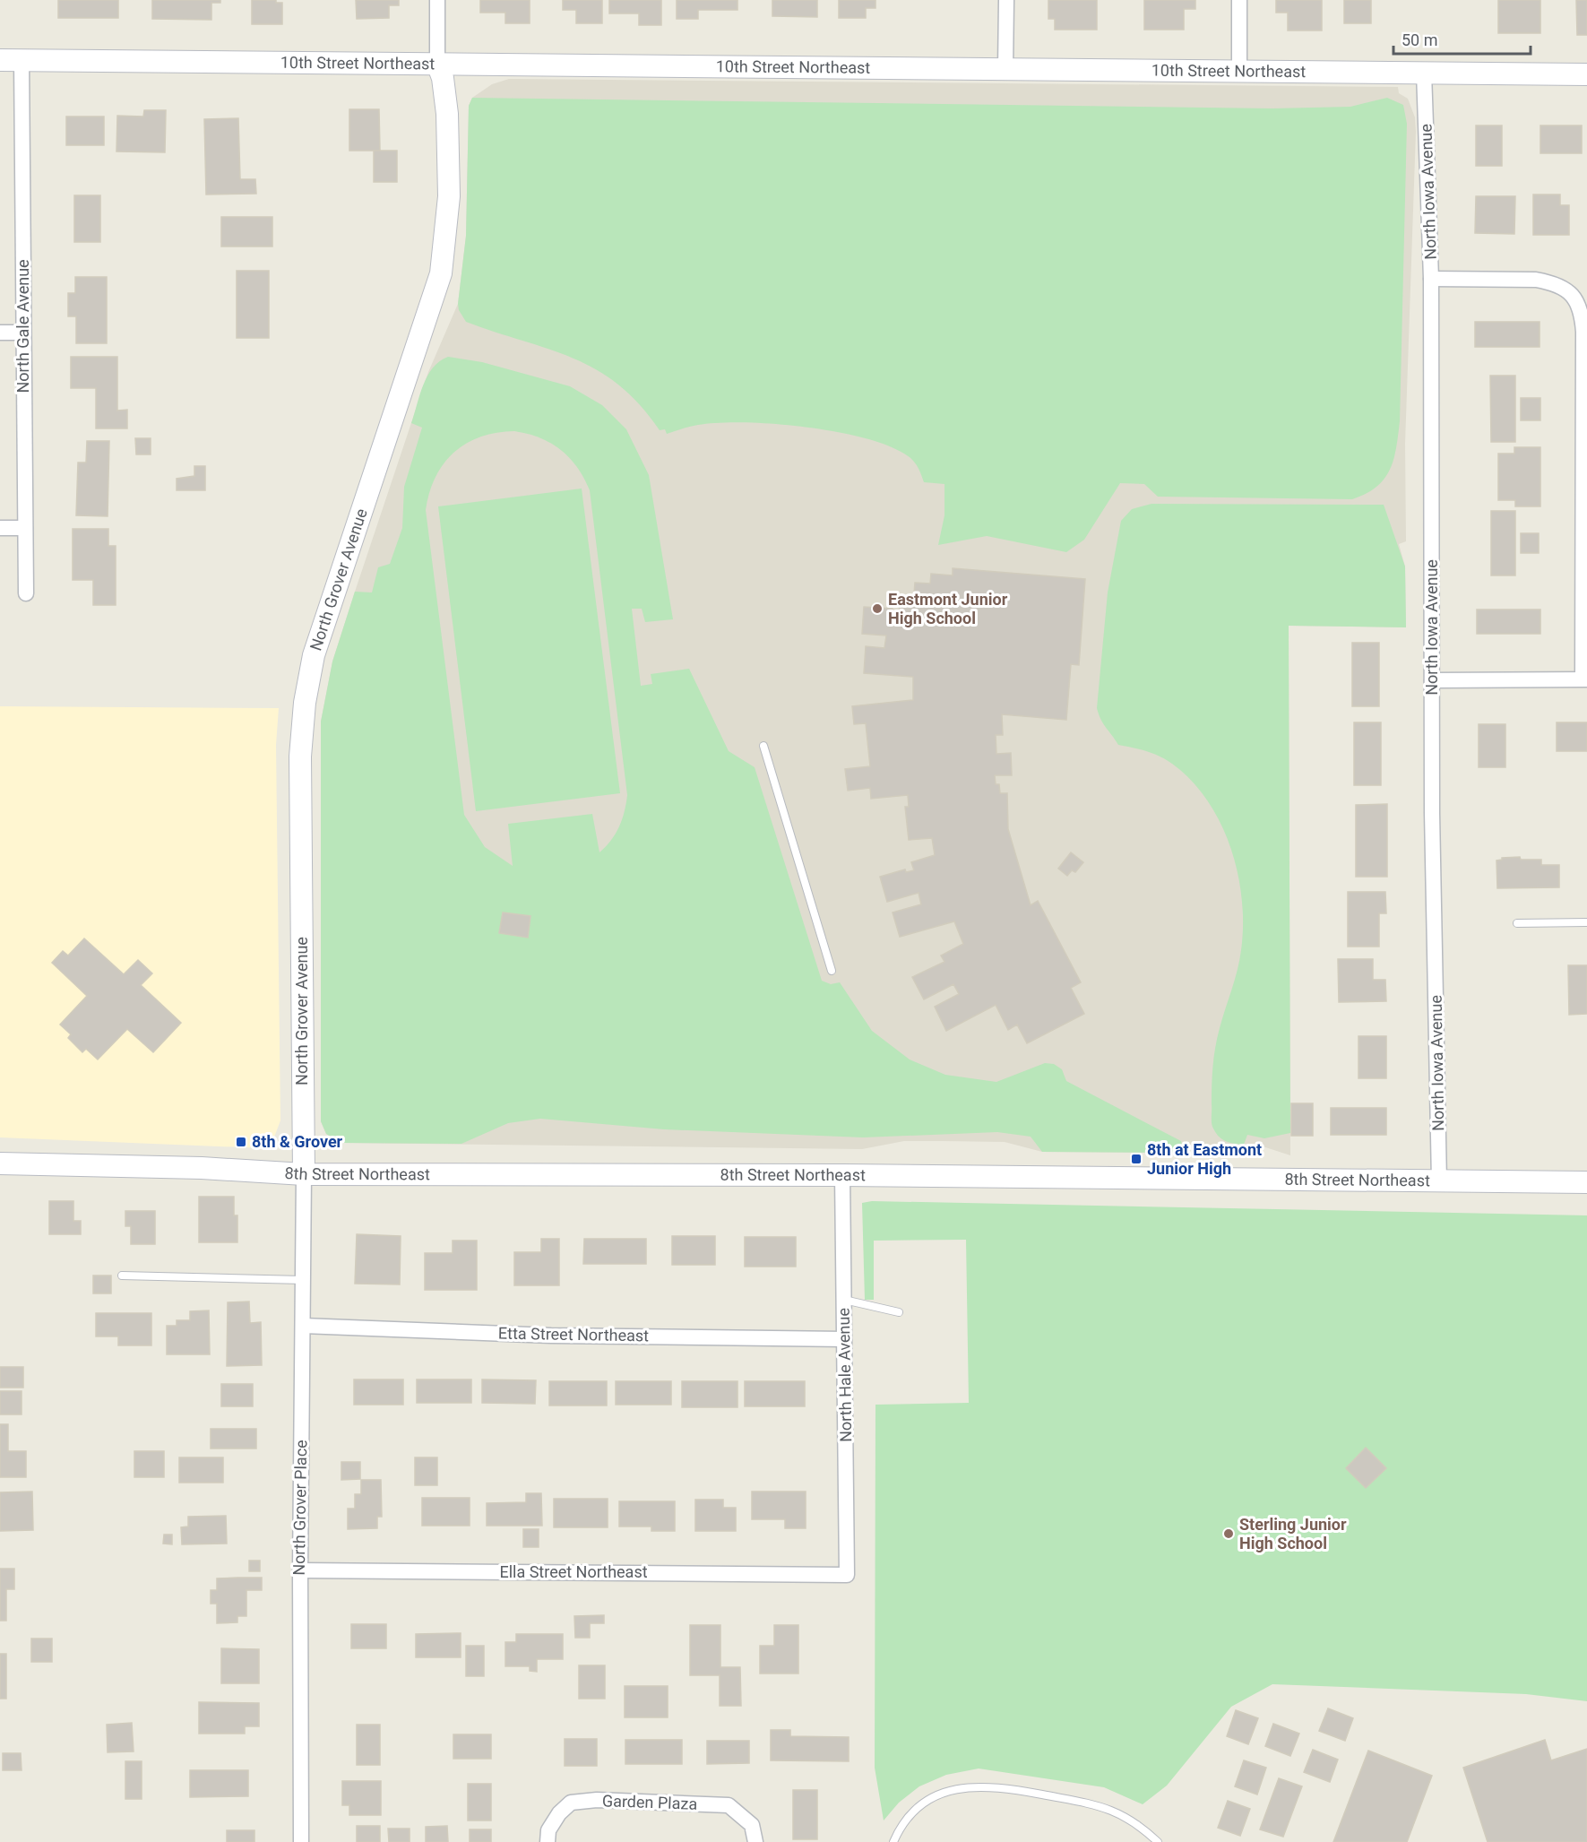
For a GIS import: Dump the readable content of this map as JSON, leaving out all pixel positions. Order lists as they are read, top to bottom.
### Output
{
  "streets": {
    "street": [
      "10th Street Northeast",
      "North Iowa Avenue",
      "North Gale Avenue",
      "North Grover Avenue",
      "8th Street Northeast",
      "Etta Street Northeast",
      "North Hale Avenue",
      "North Grover Place",
      "Ella Street Northeast",
      "Garden Plaza"
    ]
  },
  "crossings": [
    ["10th Street Northeast", "North Iowa Avenue"],
    ["10th Street Northeast", "North Gale Avenue"],
    ["10th Street Northeast", "North Grover Avenue"],
    ["North Iowa Avenue", "8th Street Northeast"],
    ["North Grover Avenue", "8th Street Northeast"],
    ["North Grover Avenue", "North Grover Place"],
    ["8th Street Northeast", "North Hale Avenue"],
    ["8th Street Northeast", "North Grover Place"],
    ["Etta Street Northeast", "North Hale Avenue"],
    ["Etta Street Northeast", "North Grover Place"],
    ["North Hale Avenue", "Ella Street Northeast"],
    ["North Grover Place", "Ella Street Northeast"]
  ],
  "places": {
    "other": ["Eastmont Junior High School", "Sterling Junior High School"],
    "transit": ["8th & Grover", "8th at Eastmont Junior High"]
  },
  "scale_bar": "50 m"
}
